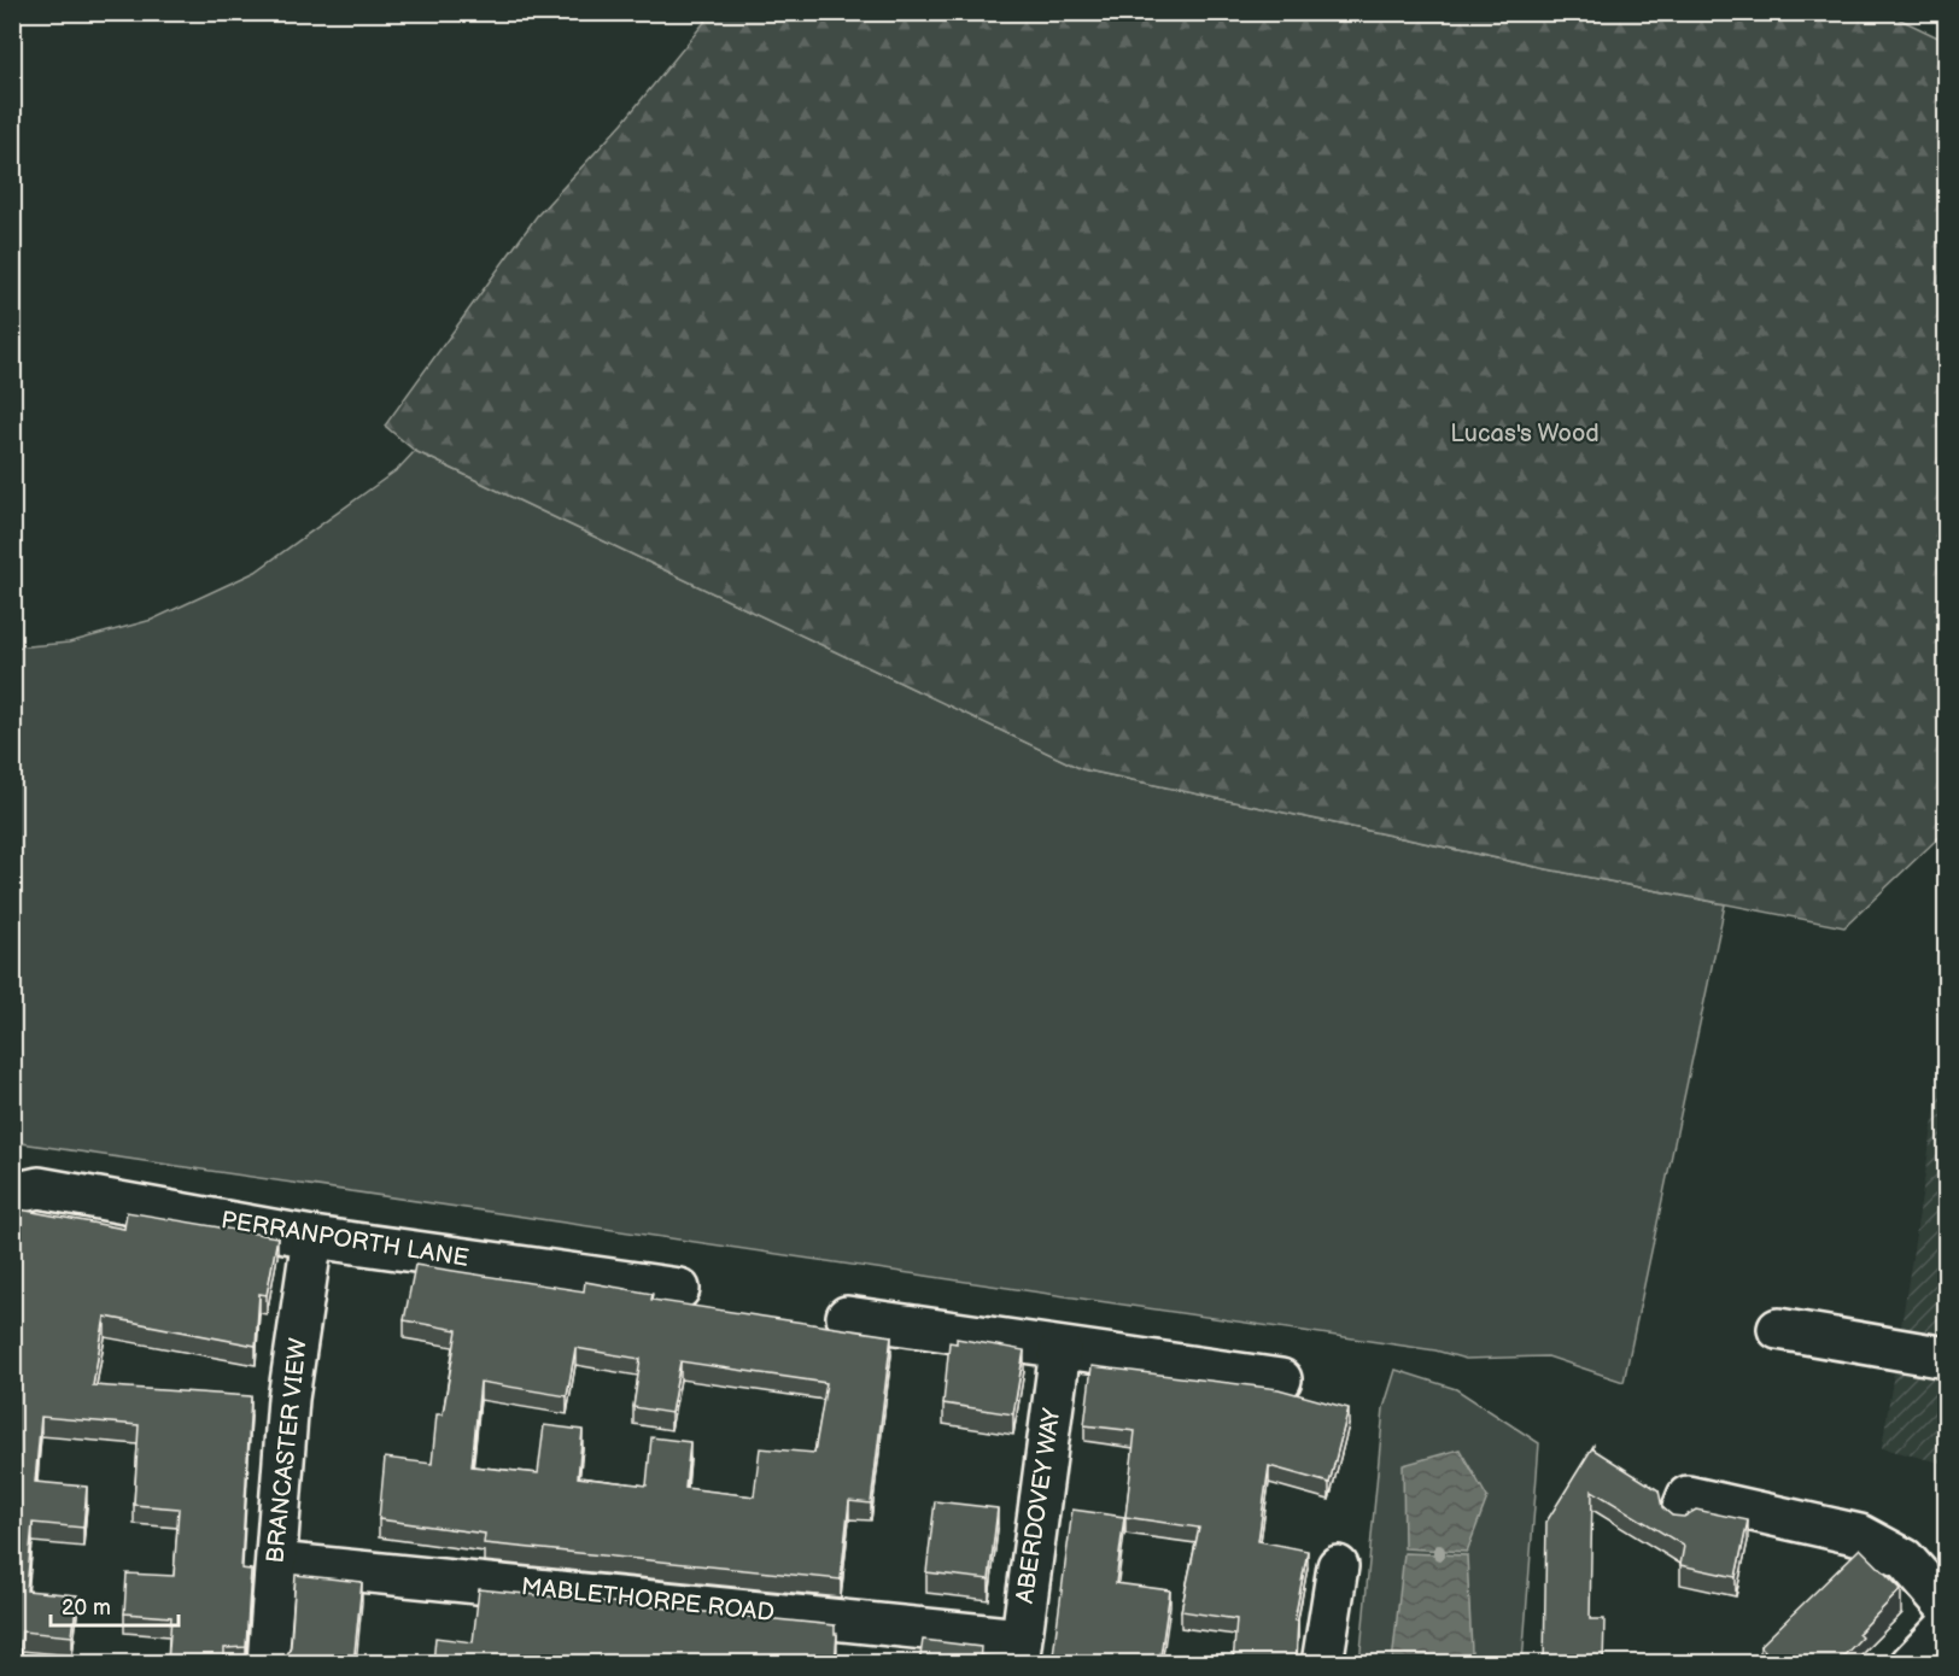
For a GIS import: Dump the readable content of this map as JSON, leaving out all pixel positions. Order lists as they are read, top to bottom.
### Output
{
  "streets": {
    "street": [
      "PERRANPORTH LANE",
      "BRANCASTER VIEW",
      "ABERDOVEY WAY",
      "MABLETHORPE ROAD"
    ]
  },
  "crossings": [
    ["PERRANPORTH LANE", "BRANCASTER VIEW"],
    ["BRANCASTER VIEW", "MABLETHORPE ROAD"],
    ["ABERDOVEY WAY", "MABLETHORPE ROAD"]
  ],
  "parks": ["Lucas's Wood"],
  "scale_bar": "20 m"
}
